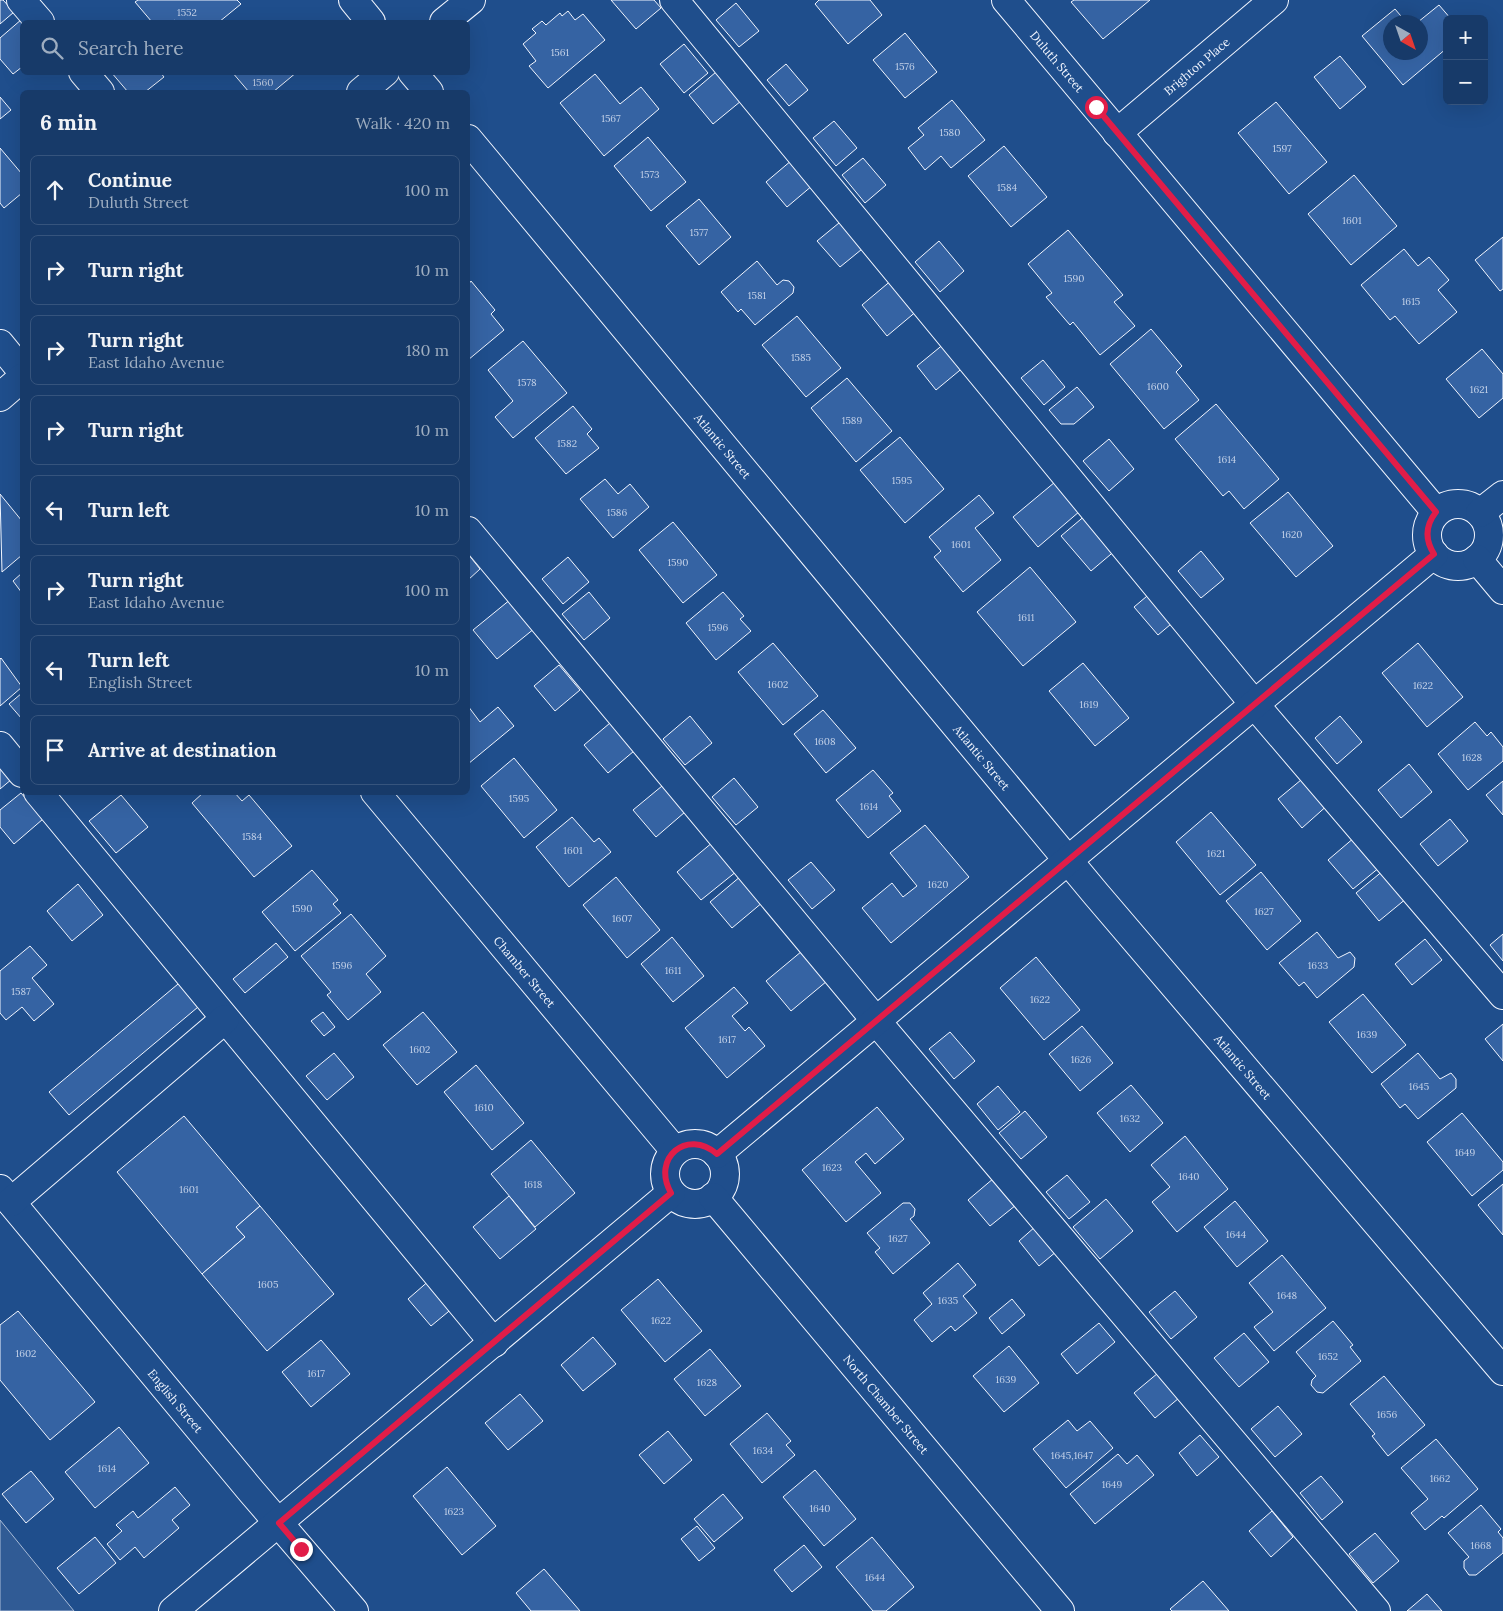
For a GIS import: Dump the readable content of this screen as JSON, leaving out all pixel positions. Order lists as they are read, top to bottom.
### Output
{
  "streets": {
    "street": [
      "Duluth Street",
      "Brighton Place",
      "Atlantic Street",
      "Chamber Street",
      "English Street",
      "North Chamber Street"
    ]
  },
  "crossings": [
    ["Duluth Street", "Brighton Place"],
    ["Chamber Street", "North Chamber Street"]
  ],
  "house_numbers": [
    "1552",
    "1561",
    "1576",
    "1560",
    "1567",
    "1580",
    "1597",
    "1573",
    "1584",
    "1601",
    "1577",
    "1590",
    "1581",
    "1615",
    "1585",
    "1578",
    "1600",
    "1621",
    "1589",
    "1582",
    "1614",
    "1595",
    "1586",
    "1620",
    "1601",
    "1590",
    "1611",
    "1596",
    "1602",
    "1622",
    "1619",
    "1608",
    "1628",
    "1595",
    "1614",
    "1584",
    "1601",
    "1621",
    "1620",
    "1590",
    "1627",
    "1607",
    "1596",
    "1633",
    "1611",
    "1587",
    "1622",
    "1639",
    "1617",
    "1602",
    "1626",
    "1645",
    "1610",
    "1632",
    "1649",
    "1623",
    "1640",
    "1618",
    "1601",
    "1644",
    "1627",
    "1605",
    "1648",
    "1635",
    "1622",
    "1602",
    "1652",
    "1617",
    "1639",
    "1628",
    "1656",
    "1634",
    "1645,1647",
    "1614",
    "1662",
    "1649",
    "1640",
    "1623",
    "1668",
    "1644"
  ],
  "north": "bottom right",
  "page": {
    "map_buttons": ["+", "−"],
    "search": "Search here",
    "heading": ["6 min", "Walk · 420 m"],
    "list": [
      ["Continue", "Duluth Street", "100 m"],
      ["Turn right", "10 m"],
      ["Turn right", "East Idaho Avenue", "180 m"],
      ["Turn right", "10 m"],
      ["Turn left", "10 m"],
      ["Turn right", "East Idaho Avenue", "100 m"],
      ["Turn left", "English Street", "10 m"],
      "Arrive at destination"
    ]
  }
}
